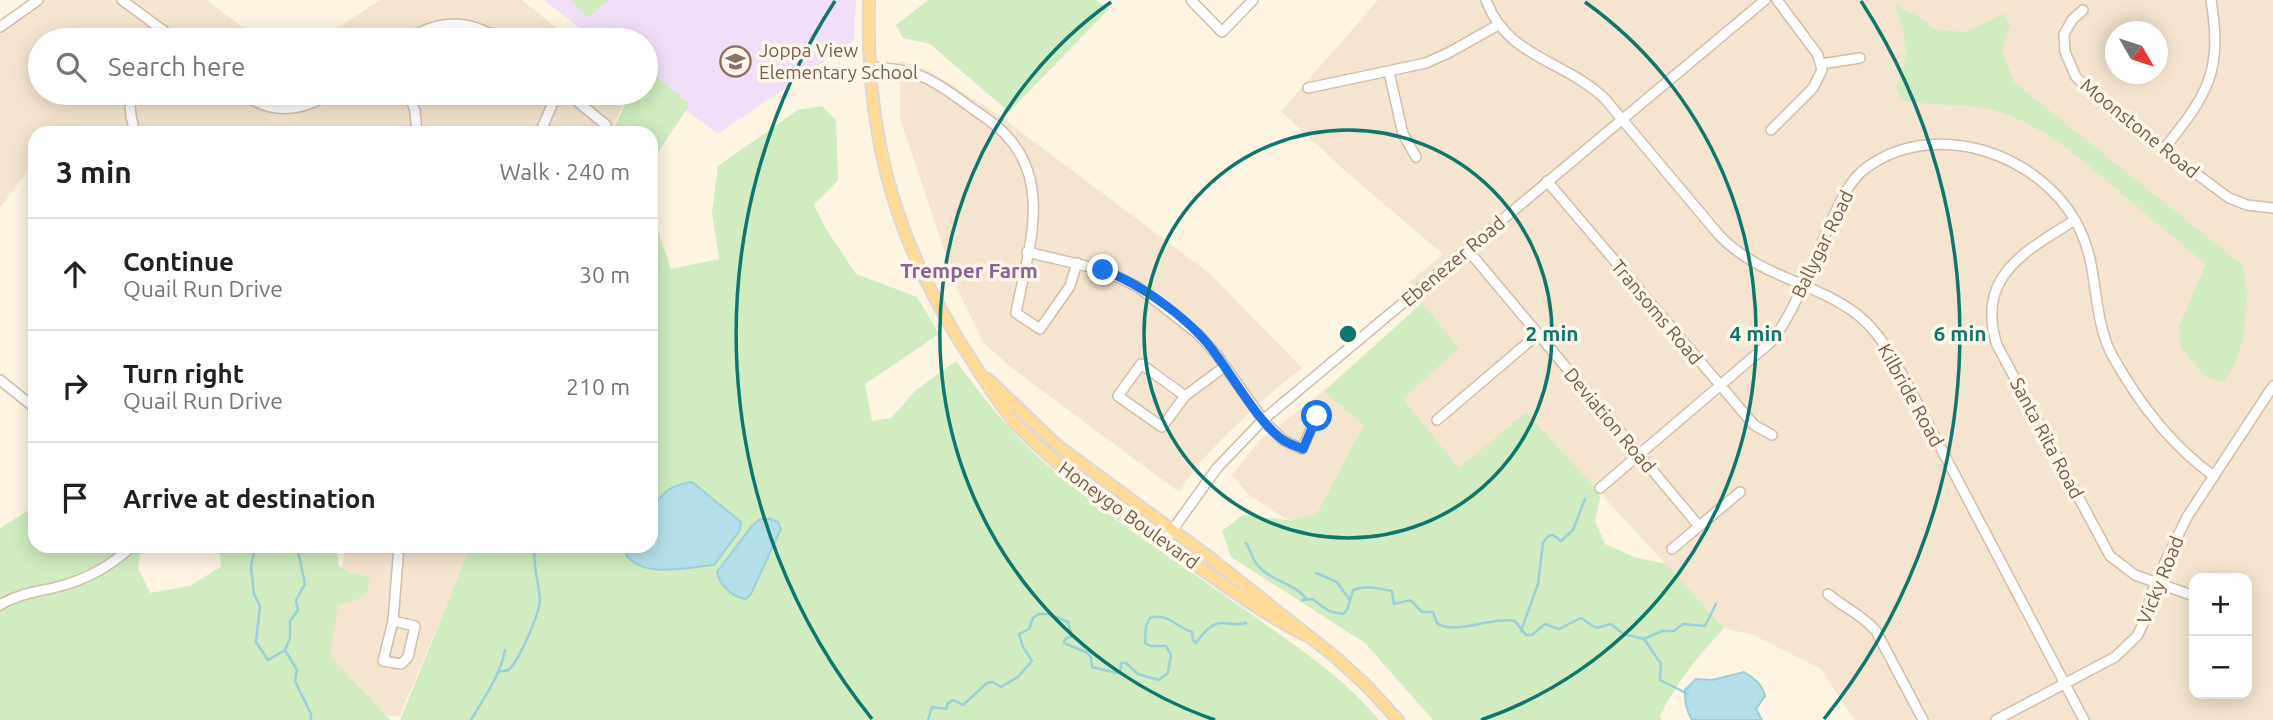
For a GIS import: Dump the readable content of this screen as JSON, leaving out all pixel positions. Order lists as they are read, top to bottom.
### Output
{
  "streets": {
    "main road": ["Honeygo Boulevard"],
    "street": [
      "Moonstone Road",
      "Ballygar Road",
      "Ebenezer Road",
      "Transoms Road",
      "Kilbride Road",
      "Deviation Road",
      "Santa Rita Road",
      "Vicky Road"
    ]
  },
  "crossings": [
    ["Ballygar Road", "Transoms Road"],
    ["Ballygar Road", "Kilbride Road"],
    ["Ballygar Road", "Deviation Road"],
    ["Ballygar Road", "Santa Rita Road"],
    ["Ballygar Road", "Vicky Road"],
    ["Ebenezer Road", "Transoms Road"],
    ["Ebenezer Road", "Kilbride Road"],
    ["Ebenezer Road", "Deviation Road"],
    ["Ebenezer Road", "Honeygo Boulevard"],
    ["Kilbride Road", "Vicky Road"],
    ["Santa Rita Road", "Vicky Road"]
  ],
  "districts": ["Tremper Farm"],
  "places": {
    "school or university": ["Joppa View Elementary School"]
  },
  "north": "bottom right",
  "page": {
    "search": "Search here",
    "heading": ["3 min", "Walk · 240 m"],
    "list": [
      ["Continue", "Quail Run Drive", "30 m"],
      ["Turn right", "Quail Run Drive", "210 m"],
      "Arrive at destination"
    ],
    "map_buttons": ["+", "−"]
  },
  "rings": ["2 min", "4 min", "6 min"]
}
